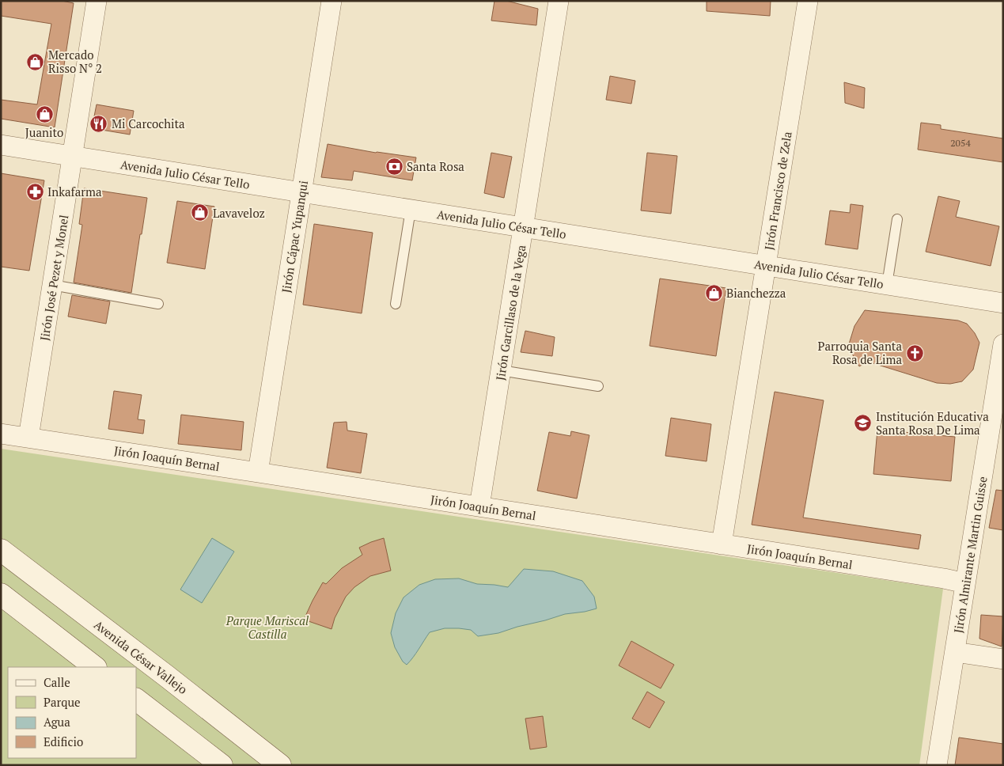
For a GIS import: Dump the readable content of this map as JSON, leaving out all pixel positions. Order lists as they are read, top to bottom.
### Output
{
  "streets": {
    "main road": ["Avenida César Vallejo"],
    "street": [
      "Avenida Julio César Tello",
      "Jirón Francisco de Zela",
      "Jirón Cápac Yupanqui",
      "Jirón José Pezet y Monel",
      "Jirón Garcillaso de la Vega",
      "Jirón Joaquín Bernal",
      "Jirón Almirante Martin Guisse"
    ]
  },
  "crossings": [
    ["Avenida Julio César Tello", "Jirón Francisco de Zela"],
    ["Avenida Julio César Tello", "Jirón Cápac Yupanqui"],
    ["Avenida Julio César Tello", "Jirón José Pezet y Monel"],
    ["Avenida Julio César Tello", "Jirón Garcillaso de la Vega"],
    ["Jirón Francisco de Zela", "Jirón Joaquín Bernal"],
    ["Jirón Cápac Yupanqui", "Jirón Joaquín Bernal"],
    ["Jirón José Pezet y Monel", "Jirón Joaquín Bernal"],
    ["Jirón Garcillaso de la Vega", "Jirón Joaquín Bernal"],
    ["Jirón Joaquín Bernal", "Jirón Almirante Martin Guisse"]
  ],
  "parks": ["Parque Mariscal Castilla"],
  "places": {
    "shop": [
      "Mercado Risso N° 2",
      "Juanito",
      "Lavaveloz",
      "Bianchezza"
    ],
    "restaurant": ["Mi Carcochita"],
    "bank": ["Santa Rosa"],
    "pharmacy": ["Inkafarma"],
    "church": ["Parroquia Santa Rosa de Lima"],
    "school or university": ["Institución Educativa Santa Rosa De Lima"]
  },
  "house_numbers": ["2054"],
  "legend": [
    "Calle",
    "Parque",
    "Agua",
    "Edificio"
  ]
}
